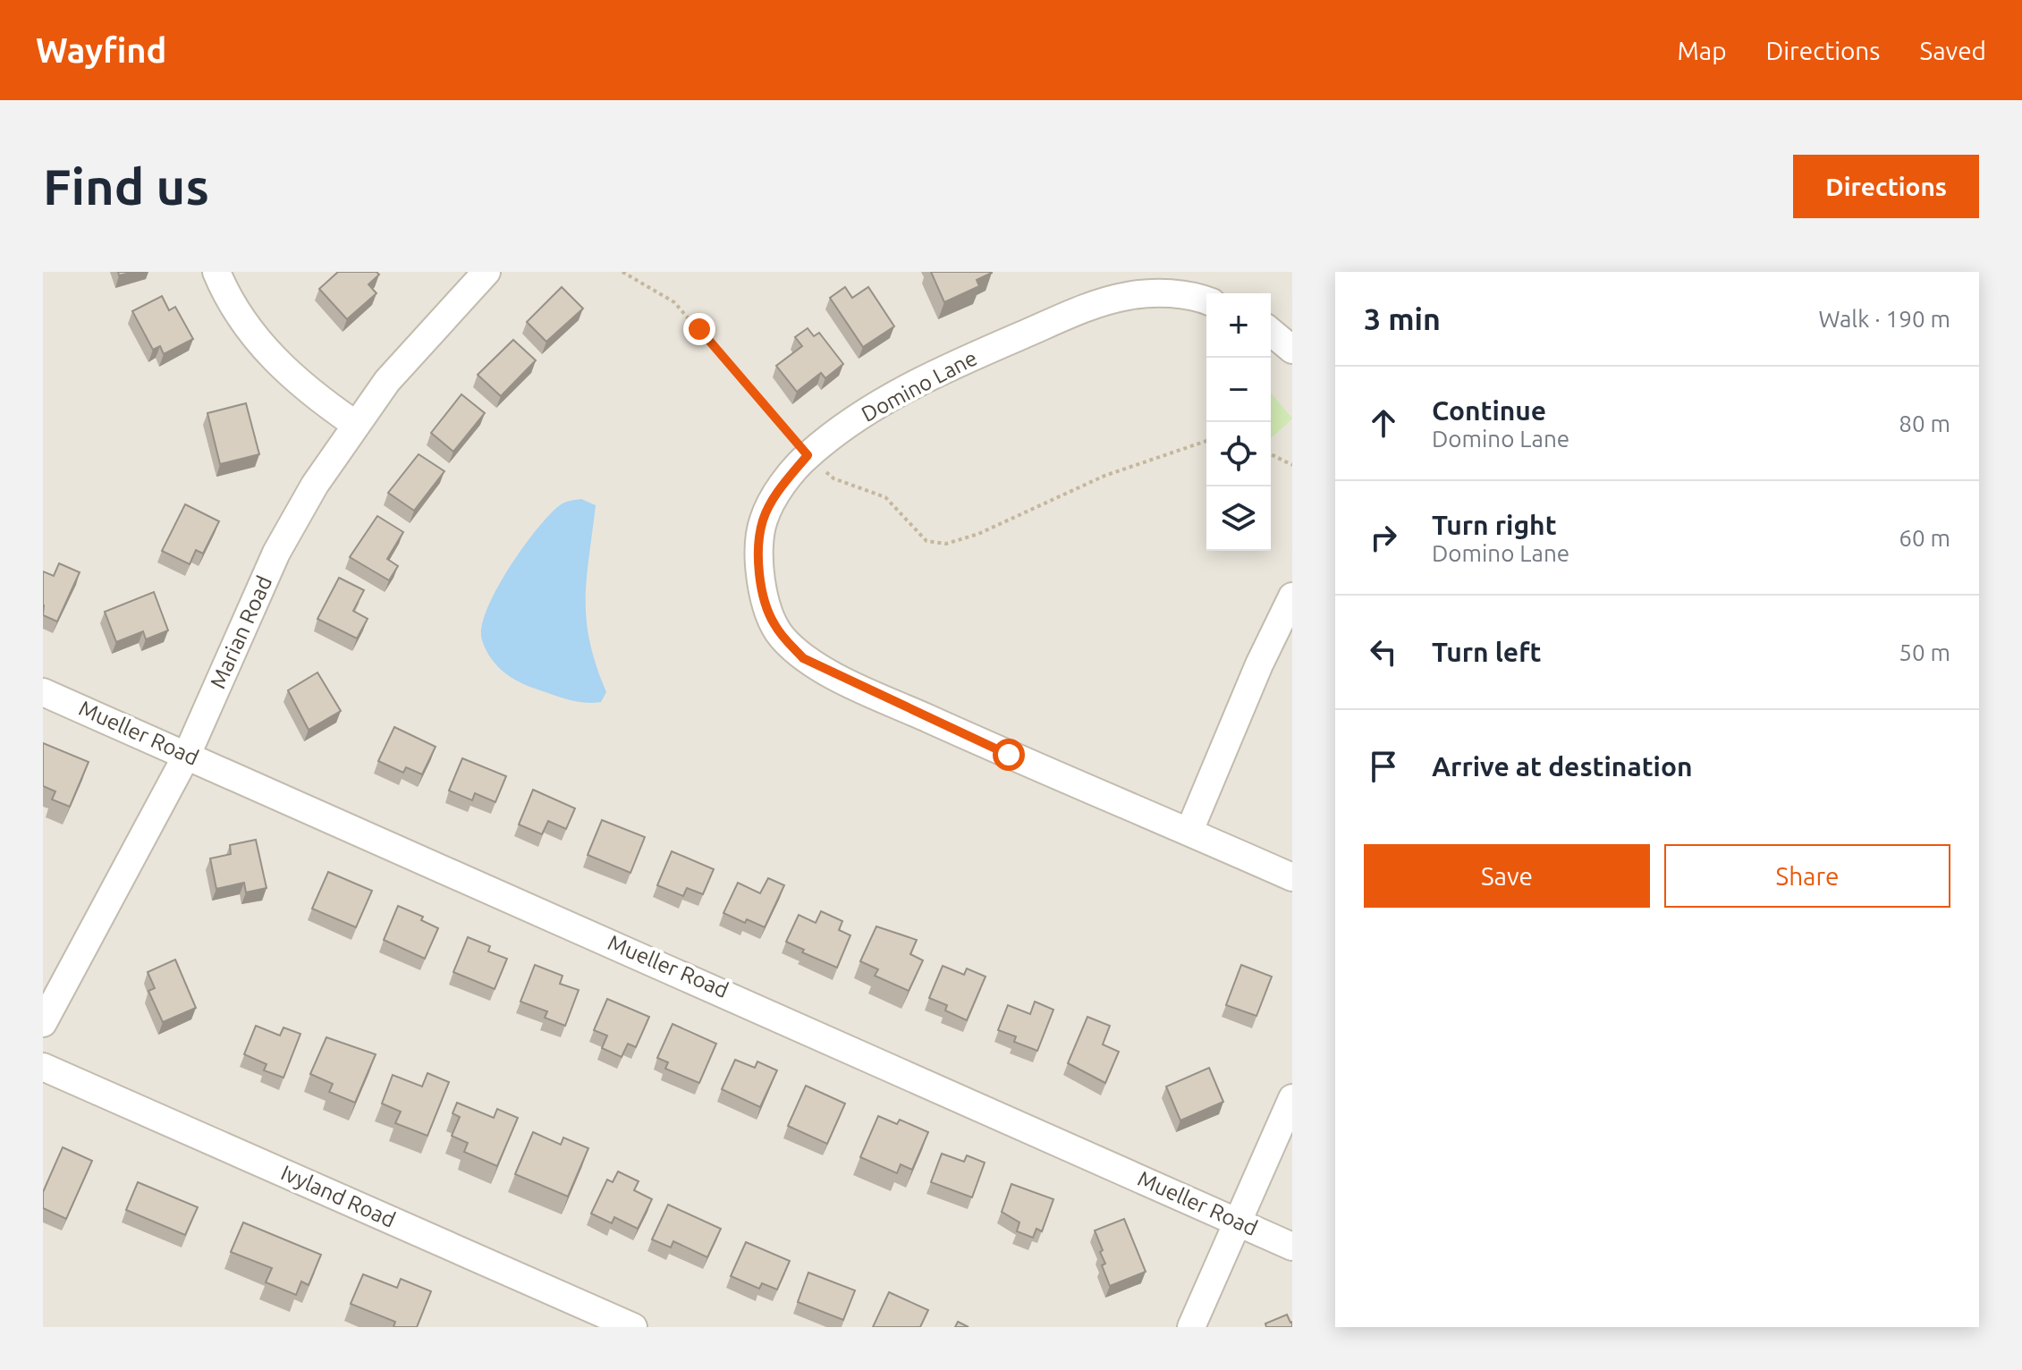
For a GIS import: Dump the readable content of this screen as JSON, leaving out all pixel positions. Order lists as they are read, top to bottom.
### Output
{
  "streets": {
    "street": [
      "Domino Lane",
      "Marian Road",
      "Mueller Road",
      "Ivyland Road"
    ]
  },
  "crossings": [
    ["Marian Road", "Mueller Road"]
  ],
  "page": {
    "header": "Wayfind",
    "nav": ["Map", "Directions", "Saved"],
    "buttons": [
      "Directions",
      ["Save", "Share"]
    ],
    "title": "Find us",
    "heading": ["3 min", "Walk · 190 m"],
    "map_buttons": ["+", "−"],
    "list": [
      ["Continue", "Domino Lane", "80 m"],
      ["Turn right", "Domino Lane", "60 m"],
      ["Turn left", "50 m"],
      "Arrive at destination"
    ]
  }
}
